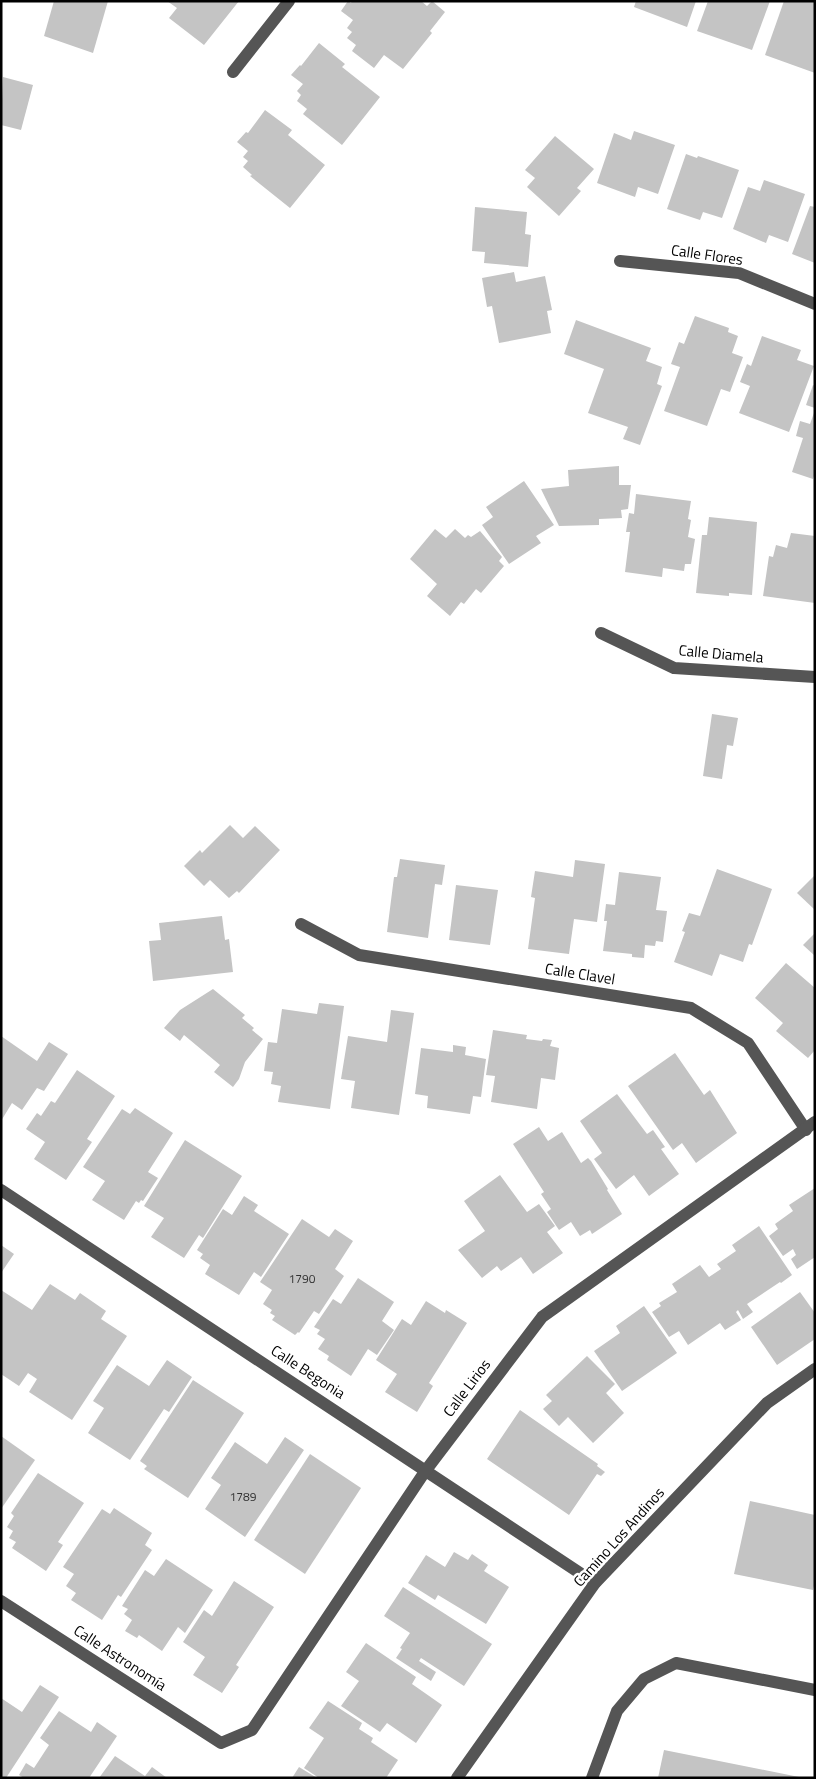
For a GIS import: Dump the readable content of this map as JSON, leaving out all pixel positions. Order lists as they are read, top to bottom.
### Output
{
  "streets": {
    "street": [
      "Calle Flores",
      "Calle Diamela",
      "Calle Clavel",
      "Calle Begonia",
      "Calle Lirios",
      "Camino Los Andinos",
      "Calle Astronomía"
    ]
  },
  "crossings": [
    ["Calle Clavel", "Calle Lirios"],
    ["Calle Begonia", "Calle Lirios"],
    ["Calle Begonia", "Camino Los Andinos"],
    ["Calle Lirios", "Calle Astronomía"]
  ],
  "house_numbers": ["1790", "1789"]
}
